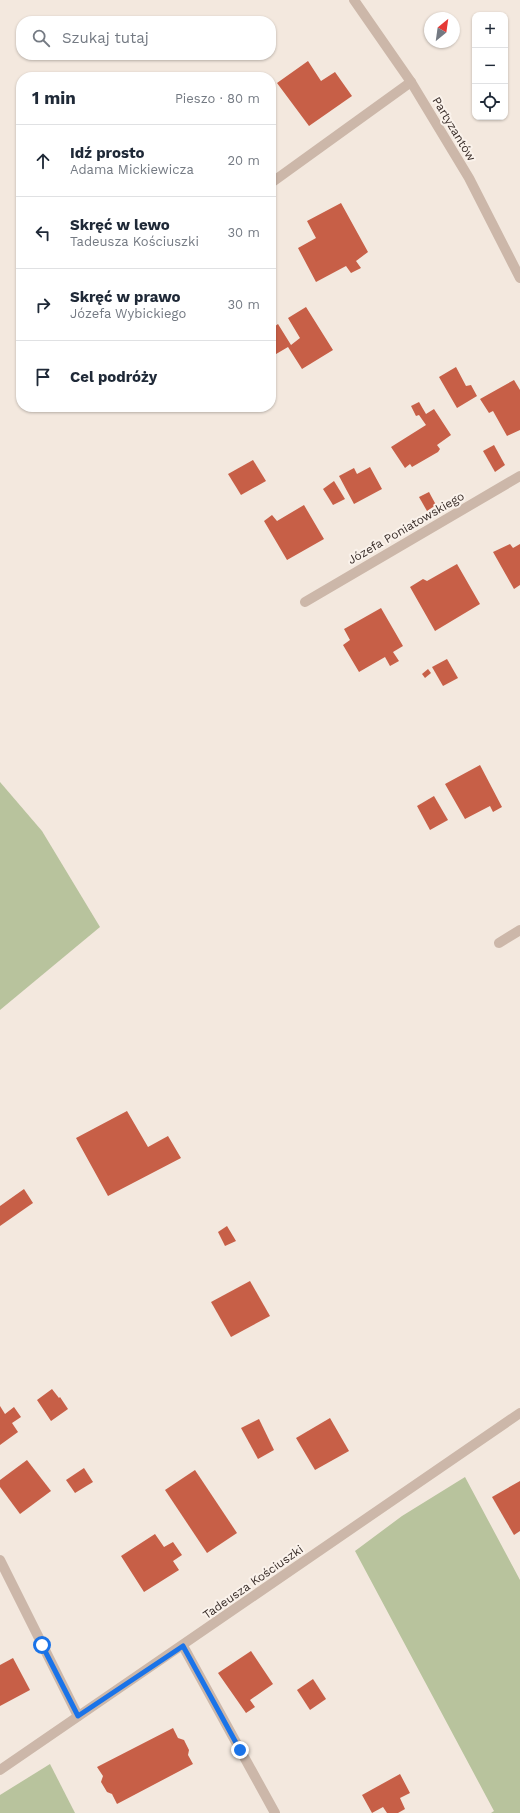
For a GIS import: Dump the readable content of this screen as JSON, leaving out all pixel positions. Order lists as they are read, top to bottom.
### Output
{
  "streets": {
    "street": ["Partyzantów", "Józefa Poniatowskiego", "Tadeusza Kościuszki"]
  },
  "north": "top right",
  "page": {
    "map_buttons": ["+", "−"],
    "search": "Szukaj tutaj",
    "heading": ["1 min", "Pieszo · 80 m"],
    "list": [
      ["Idź prosto", "Adama Mickiewicza", "20 m"],
      ["Skręć w lewo", "Tadeusza Kościuszki", "30 m"],
      ["Skręć w prawo", "Józefa Wybickiego", "30 m"],
      "Cel podróży"
    ]
  }
}
